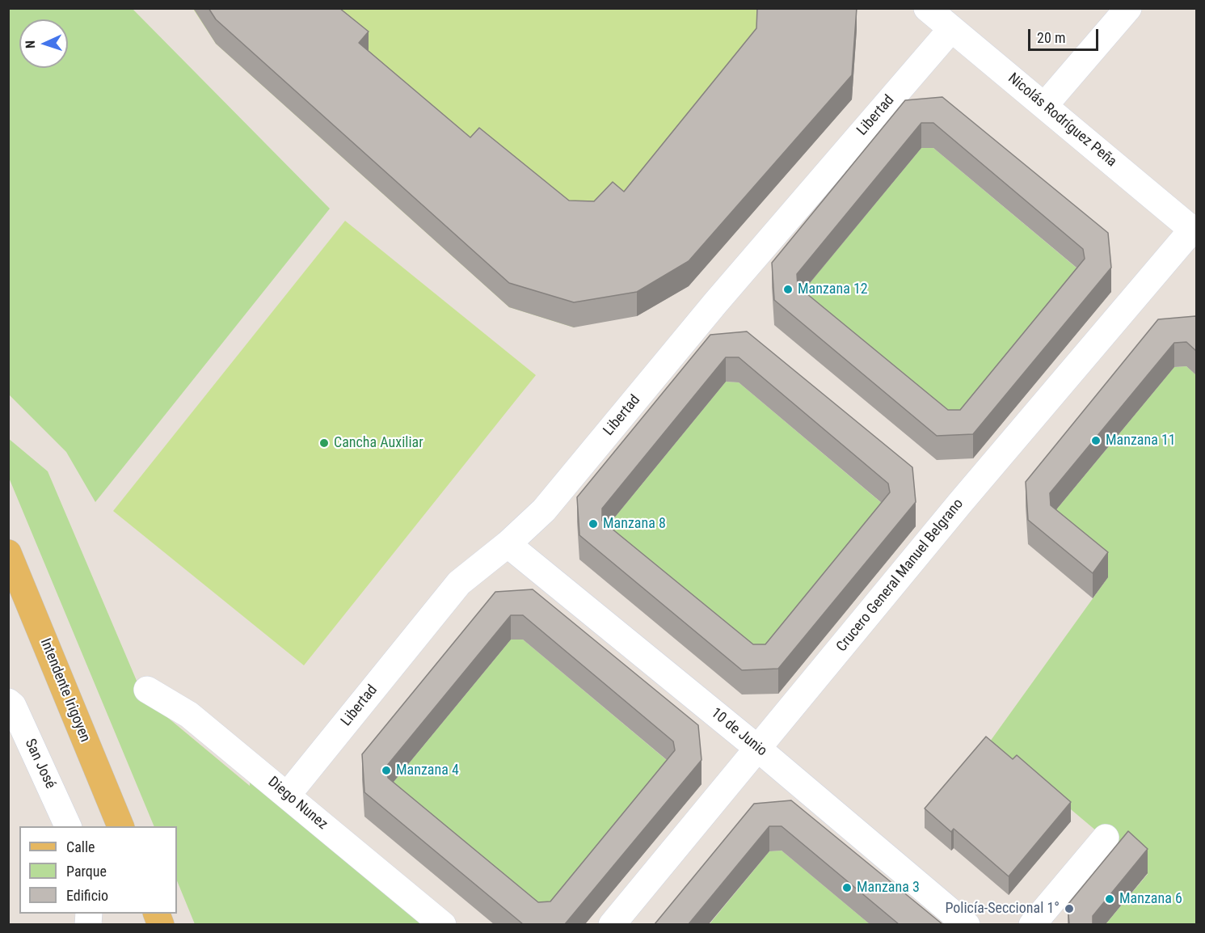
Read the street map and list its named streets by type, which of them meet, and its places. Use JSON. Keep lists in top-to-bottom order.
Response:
{
  "streets": {
    "main road": ["Intendente Irigoyen"],
    "street": [
      "Libertad",
      "Nicolás Rodríguez Peña",
      "Crucero General Manuel Belgrano",
      "10 de Junio",
      "San José",
      "Diego Nunez"
    ]
  },
  "crossings": [
    ["Libertad", "Nicolás Rodríguez Peña"],
    ["Libertad", "10 de Junio"],
    ["Libertad", "Diego Nunez"],
    ["Nicolás Rodríguez Peña", "Crucero General Manuel Belgrano"],
    ["Crucero General Manuel Belgrano", "10 de Junio"]
  ],
  "places": [
    "Manzana 12",
    "Manzana 11",
    "Cancha Auxiliar",
    "Manzana 8",
    "Manzana 4",
    "Manzana 3",
    "Manzana 6",
    "Policía-Seccional 1°"
  ],
  "legend": ["Calle", "Parque", "Edificio"],
  "scale_bar": "20 m",
  "north": "left"
}
